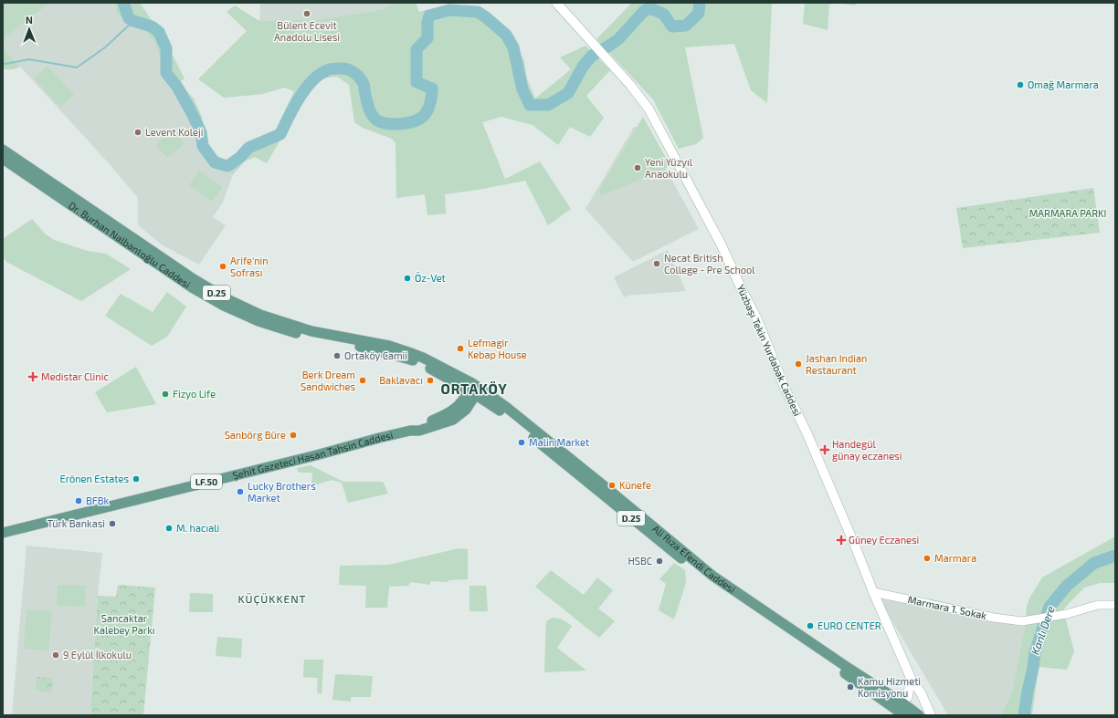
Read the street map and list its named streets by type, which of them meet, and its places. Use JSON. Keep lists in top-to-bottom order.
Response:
{
  "streets": {
    "main road": [
      "Dr. Burhan Nalbantoğlu Caddesi",
      "D.25",
      "Yüzbaşı Tekin Yurdabak Caddesi",
      "Şehit Gazeteci Hasan Tahsin Caddesi",
      "LF.50",
      "Ali Rıza Efendi Caddesi"
    ],
    "street": ["Marmara 1. Sokak"]
  },
  "crossings": [
    ["Dr. Burhan Nalbantoğlu Caddesi", "Şehit Gazeteci Hasan Tahsin Caddesi"],
    ["Dr. Burhan Nalbantoğlu Caddesi", "Ali Rıza Efendi Caddesi"],
    ["D.25", "Ali Rıza Efendi Caddesi"],
    ["Yüzbaşı Tekin Yurdabak Caddesi", "Marmara 1. Sokak"],
    ["Şehit Gazeteci Hasan Tahsin Caddesi", "Ali Rıza Efendi Caddesi"]
  ],
  "districts": ["ORTAKÖY", "KÜÇÜKKENT"],
  "water": ["Kanlı Dere"],
  "parks": ["MARMARA PARKI", "Sancaktar Kalebey Parkı"],
  "places": {
    "other": [
      "Bülent Ecevit Anadolu Lisesi",
      "Omağ Marmara",
      "Levent Koleji",
      "Yeni Yüzyıl Anaokulu",
      "Necat British College - Pre School",
      "Arife'nin Sofrası",
      "Öz-Vet",
      "Lefmagir Kebap House",
      "Ortaköy Camii",
      "Jashan Indian Restaurant",
      "Berk Dream Sandwiches",
      "Baklavacı",
      "Fizyo Life",
      "Sanbörg Büre",
      "Malin Market",
      "Erönen Estates",
      "Künefe",
      "Lucky Brothers Market",
      "BFBk",
      "Türk Bankasi",
      "M. hacıali",
      "Marmara",
      "HSBC",
      "EURO CENTER",
      "9 Eylül İlkokulu",
      "Kamu Hizmeti Komisyonu"
    ],
    "health": ["Medistar Clinic", "Handegül günay eczanesi", "Güney Eczanesi"]
  },
  "north": "top"
}
